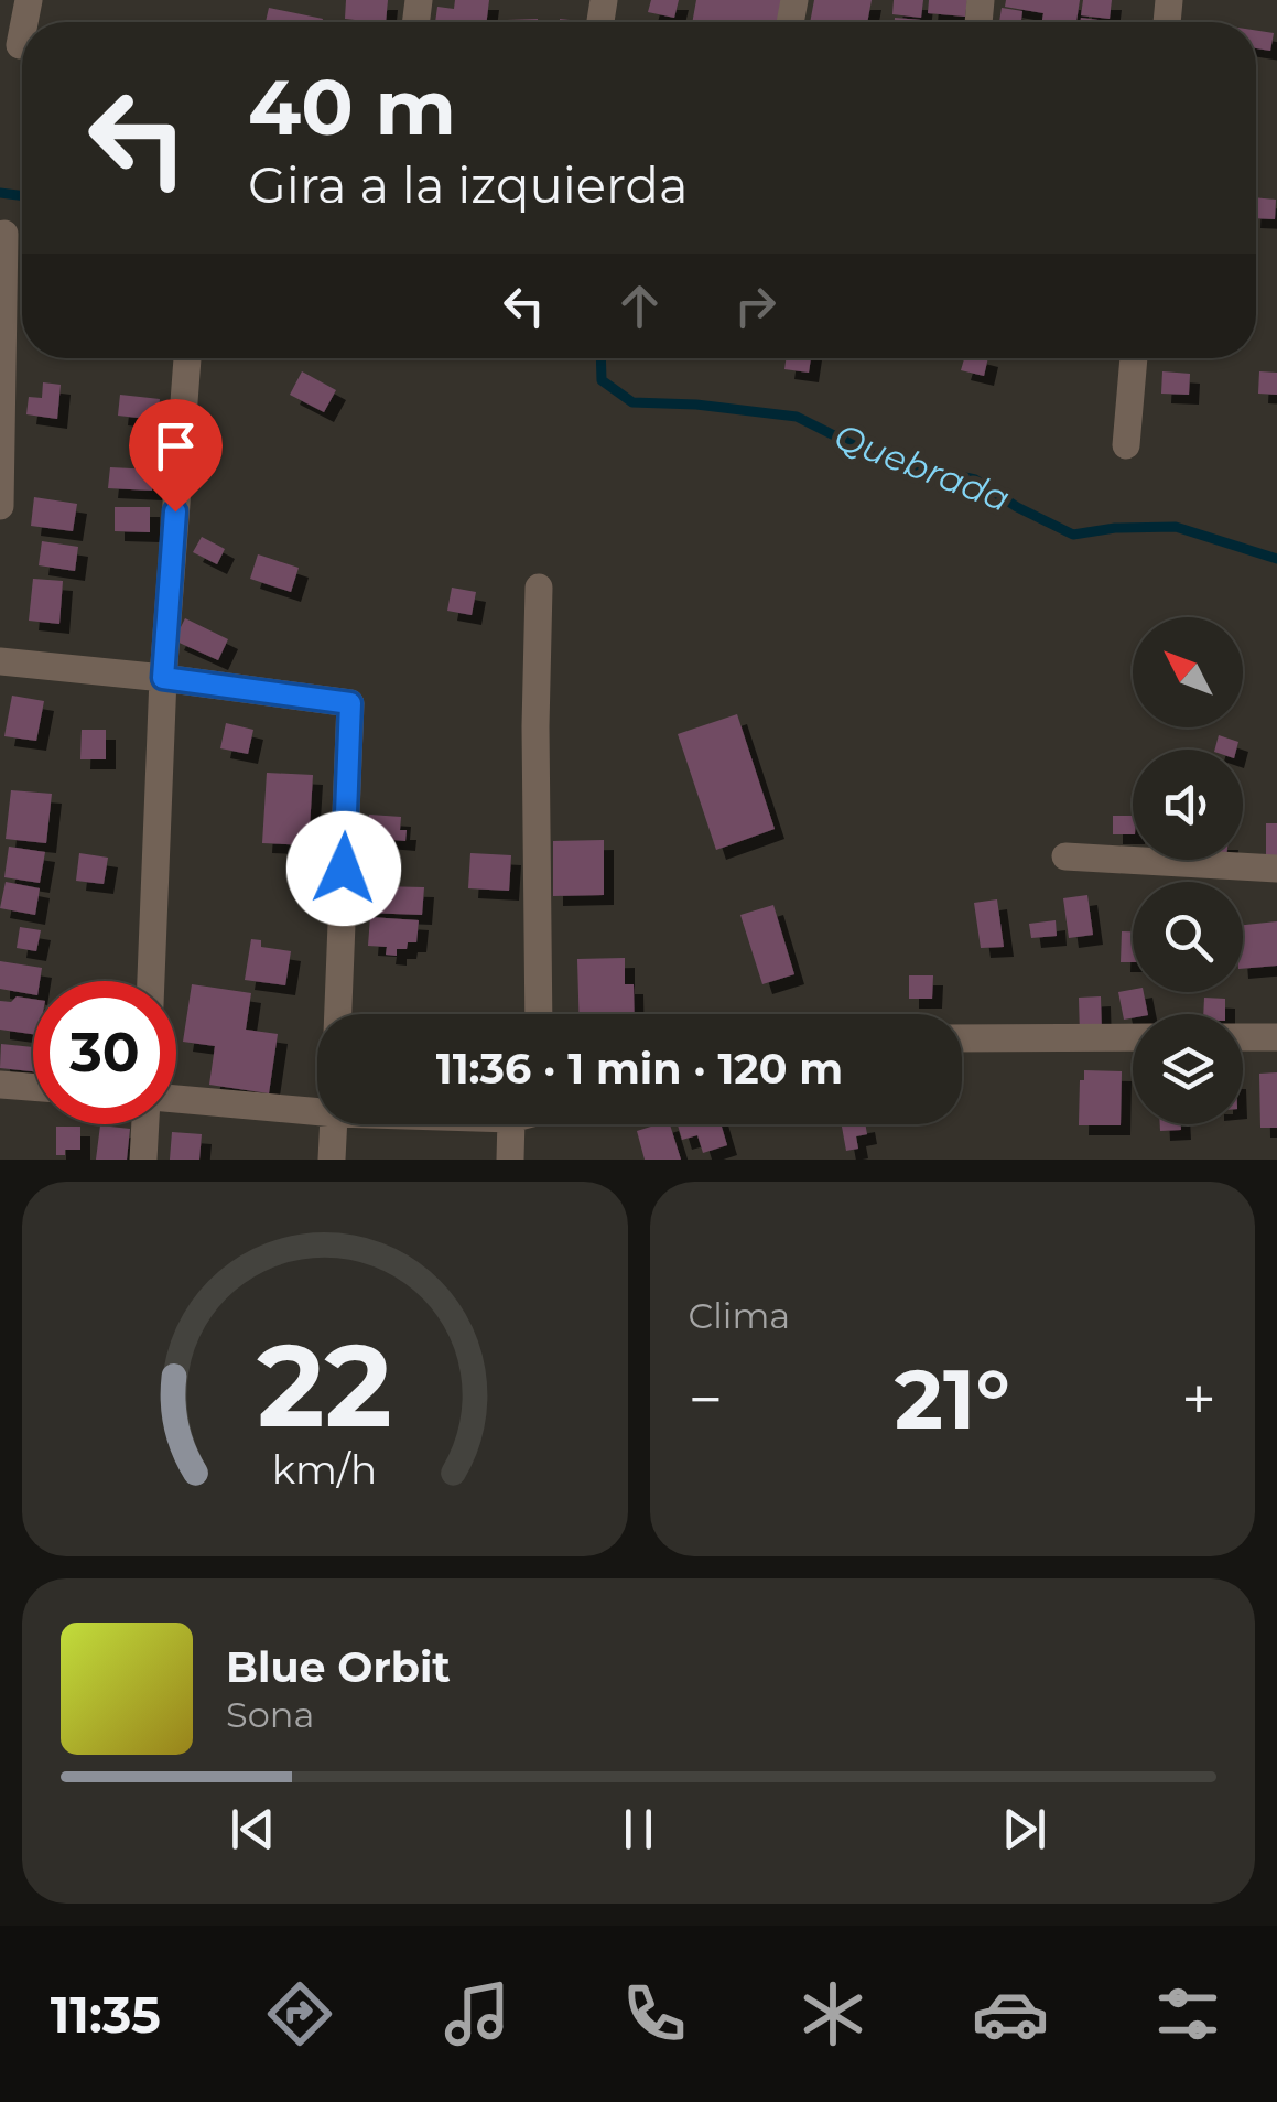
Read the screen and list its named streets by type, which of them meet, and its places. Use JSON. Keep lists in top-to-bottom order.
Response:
{
  "water": ["Quebrada"],
  "north": "top left",
  "page": {
    "turn": ["40 m", "Gira a la izquierda"],
    "limit": "30",
    "trip": "11:36 · 1 min · 120 m",
    "tile": "Clima",
    "heat": ["−", "21°", "+"],
    "song": ["Blue Orbit", "Sona"],
    "tabs": "11:35",
    "gauge": ["22", "km/h"]
  }
}
